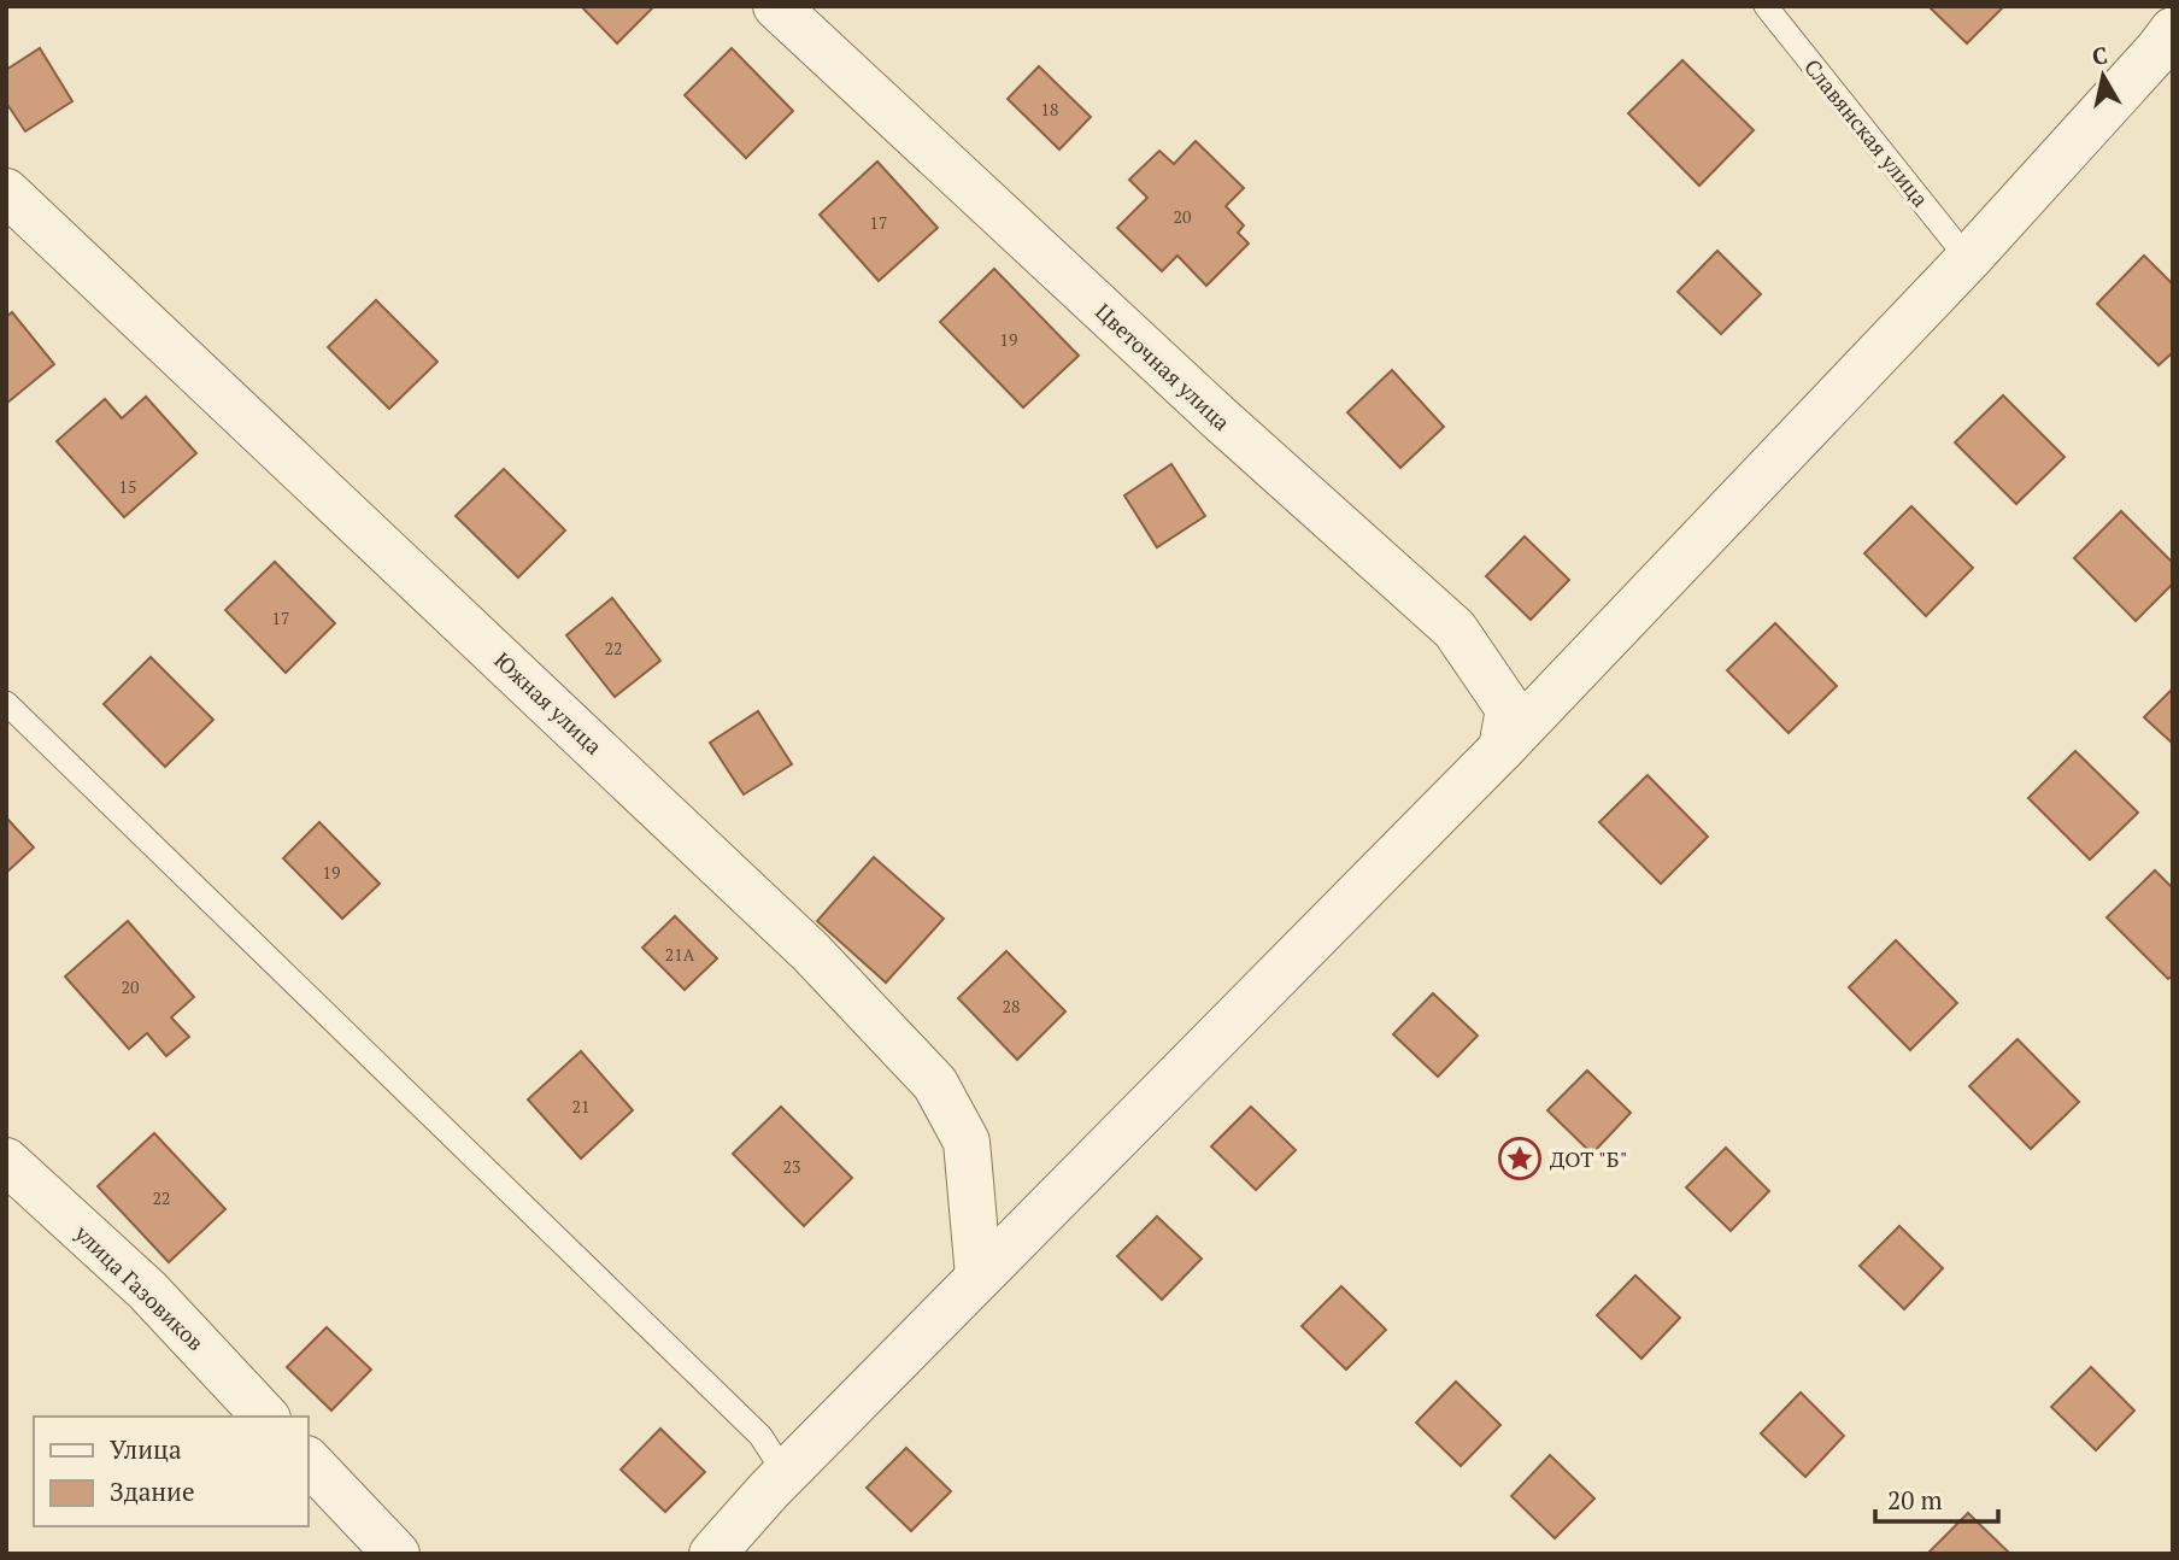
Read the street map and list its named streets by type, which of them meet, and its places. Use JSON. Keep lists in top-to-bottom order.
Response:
{
  "streets": {
    "street": ["Цветочная улица", "Южная улица", "улица Газовиков"],
    "lane": ["Славянская улица"]
  },
  "places": {
    "place": ["ДОТ \"Б\""]
  },
  "house_numbers": [
    "18",
    "20",
    "17",
    "19",
    "15",
    "17",
    "22",
    "19",
    "21А",
    "20",
    "28",
    "21",
    "23",
    "22"
  ],
  "legend": ["Улица", "Здание"],
  "scale_bar": "20 m",
  "north": "top"
}
